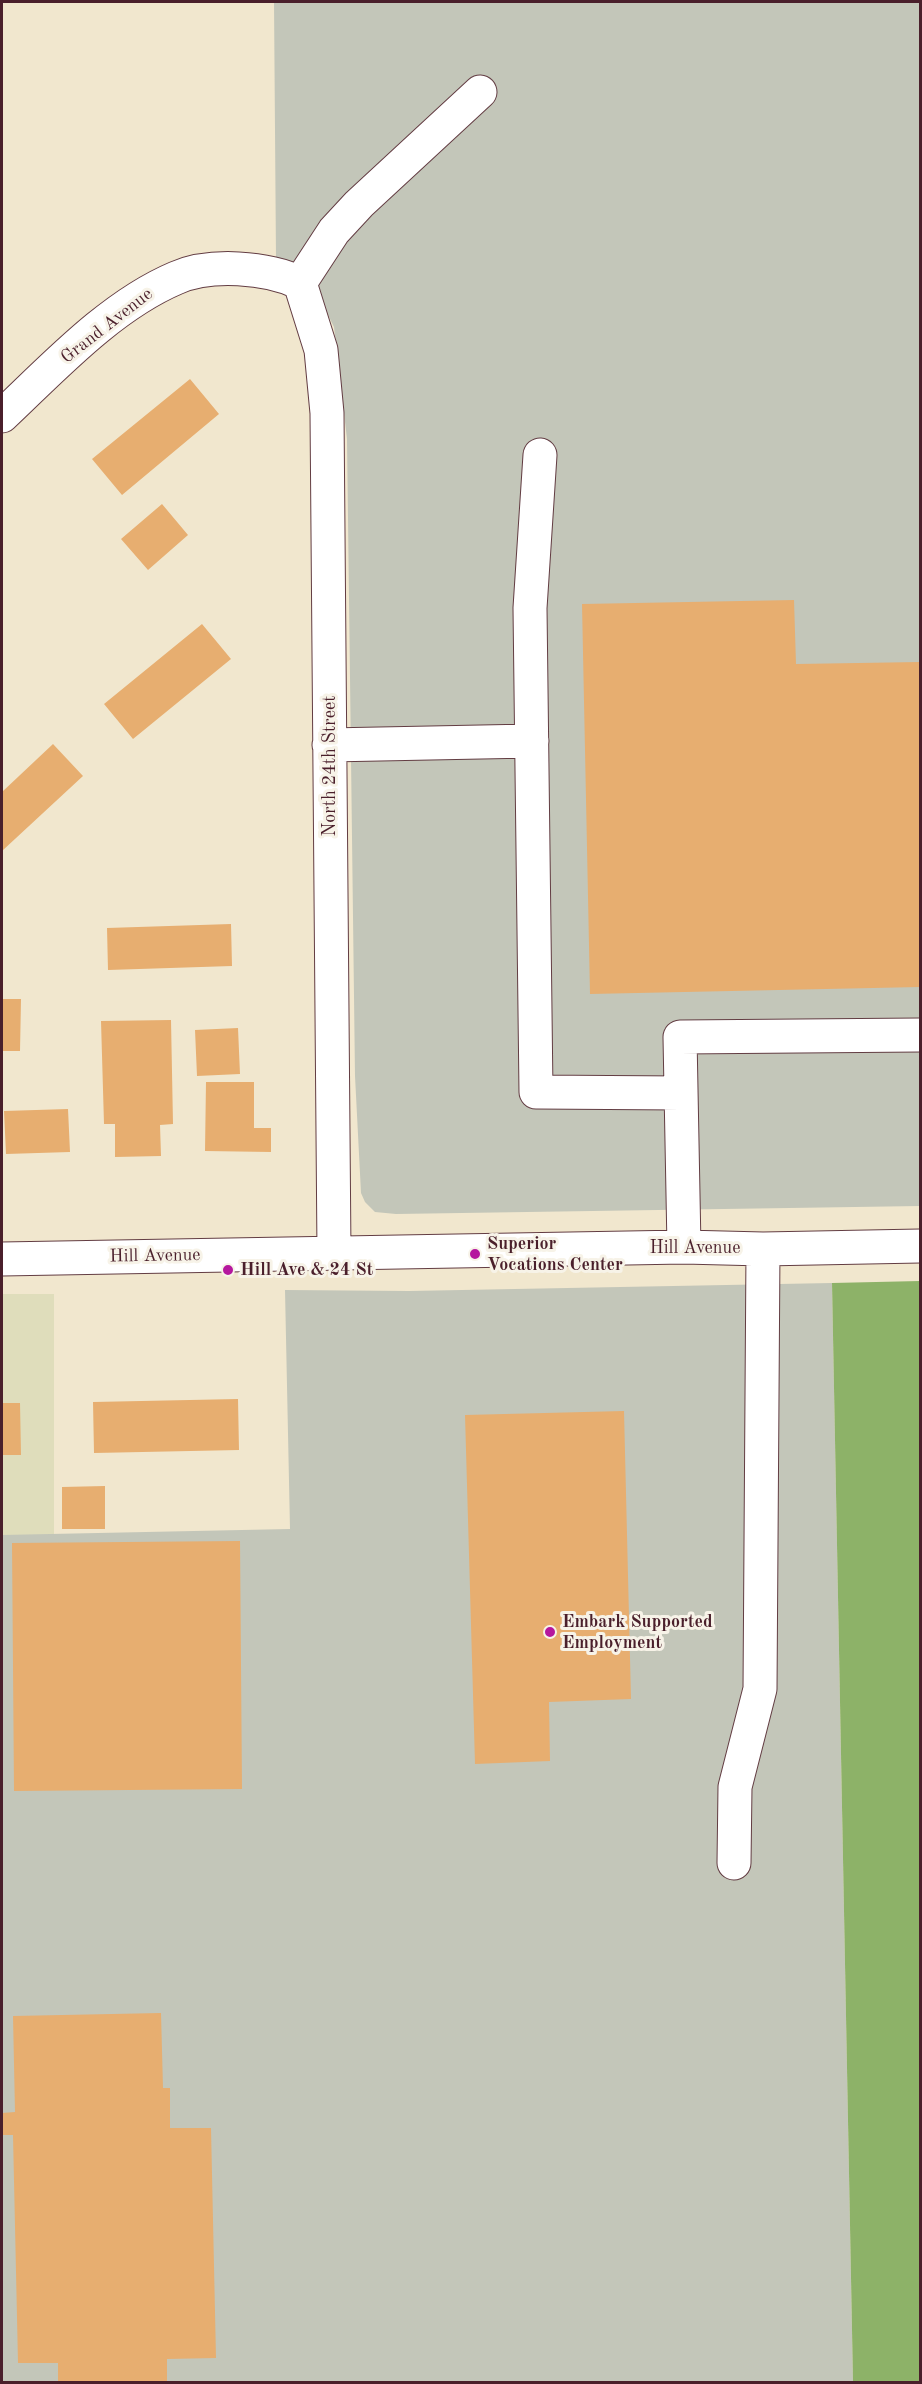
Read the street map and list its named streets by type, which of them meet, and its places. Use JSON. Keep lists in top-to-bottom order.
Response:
{
  "streets": {
    "street": ["Grand Avenue", "North 24th Street", "Hill Avenue"]
  },
  "crossings": [
    ["Grand Avenue", "North 24th Street"],
    ["North 24th Street", "Hill Avenue"]
  ],
  "places": ["Superior Vocations Center", "Hill Ave & 24 St", "Embark Supported Employment"]
}
